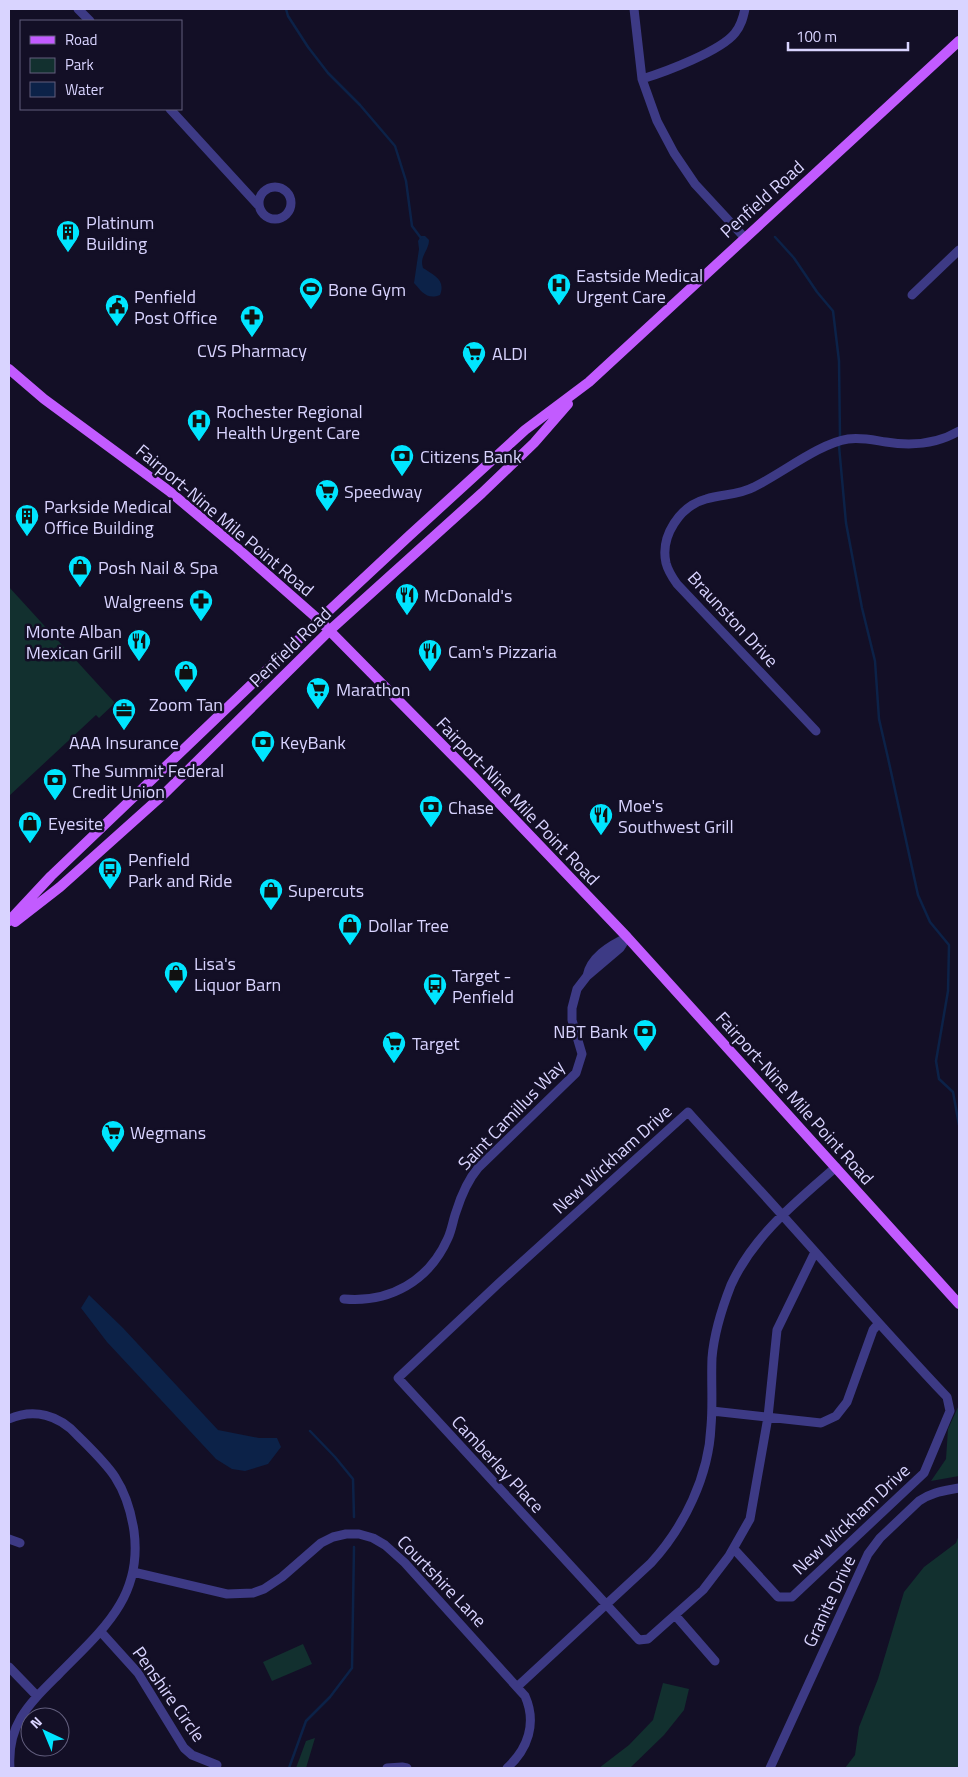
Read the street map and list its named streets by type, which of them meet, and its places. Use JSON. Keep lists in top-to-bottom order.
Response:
{
  "streets": {
    "main road": ["Penfield Road", "Fairport-Nine Mile Point Road"],
    "street": [
      "Braunston Drive",
      "Saint Camillus Way",
      "New Wickham Drive",
      "Camberley Place",
      "Courtshire Lane",
      "Granite Drive",
      "Penshire Circle"
    ]
  },
  "crossings": [
    ["Penfield Road", "Fairport-Nine Mile Point Road"],
    ["Fairport-Nine Mile Point Road", "Saint Camillus Way"],
    ["New Wickham Drive", "Camberley Place"]
  ],
  "places": {
    "building": ["Platinum Building", "Parkside Medical Office Building"],
    "hospital": ["Eastside Medical Urgent Care", "Rochester Regional Health Urgent Care"],
    "sports": ["Bone Gym"],
    "public building": ["Penfield Post Office"],
    "pharmacy": ["CVS Pharmacy", "Walgreens"],
    "supermarket": [
      "ALDI",
      "Speedway",
      "Marathon",
      "Target",
      "Wegmans"
    ],
    "bank": [
      "Citizens Bank",
      "KeyBank",
      "The Summit Federal Credit Union",
      "Chase",
      "NBT Bank"
    ],
    "shop": [
      "Posh Nail & Spa",
      "Zoom Tan",
      "Eyesite",
      "Supercuts",
      "Dollar Tree",
      "Lisa's Liquor Barn"
    ],
    "restaurant": [
      "McDonald's",
      "Monte Alban Mexican Grill",
      "Cam's Pizzaria",
      "Moe's Southwest Grill"
    ],
    "office": ["AAA Insurance"],
    "bus stop": ["Penfield Park and Ride", "Target - Penfield"]
  },
  "legend": ["Road", "Park", "Water"],
  "scale_bar": "100 m",
  "north": "top left"
}
